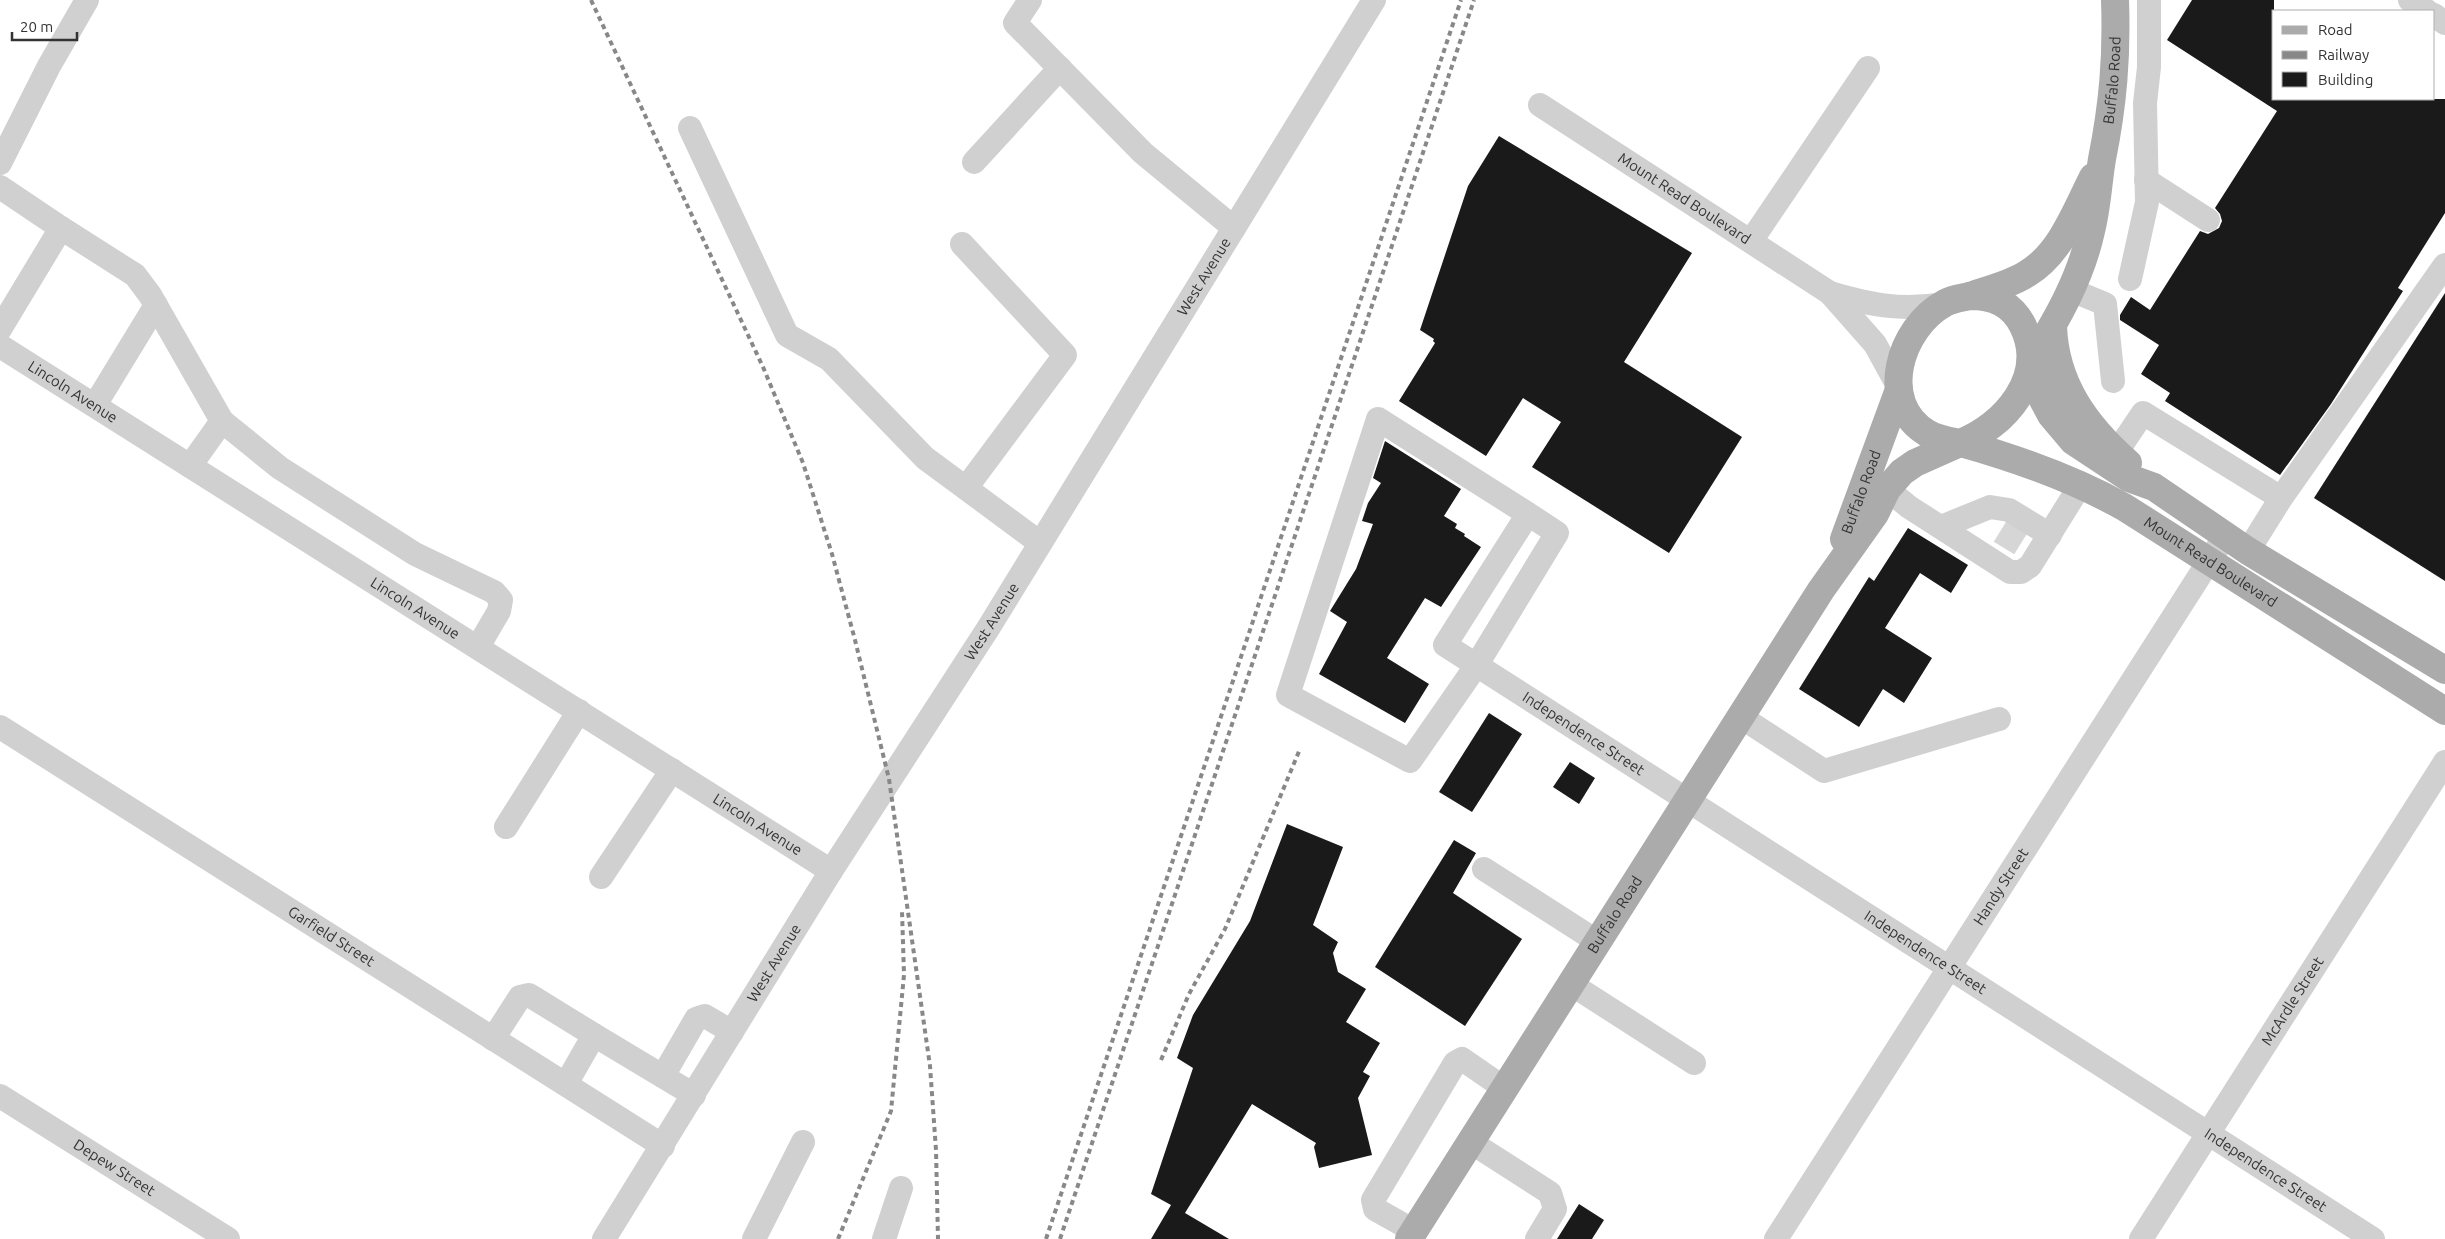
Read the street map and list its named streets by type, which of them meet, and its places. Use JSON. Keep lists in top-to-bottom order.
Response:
{
  "streets": {
    "main road": ["Buffalo Road", "Mount Read Boulevard"],
    "street": [
      "West Avenue",
      "Lincoln Avenue",
      "Independence Street",
      "Handy Street",
      "Garfield Street",
      "McArdle Street",
      "Depew Street"
    ]
  },
  "crossings": [
    ["Buffalo Road", "Mount Read Boulevard"],
    ["Buffalo Road", "Independence Street"],
    ["Mount Read Boulevard", "Handy Street"],
    ["West Avenue", "Lincoln Avenue"],
    ["West Avenue", "Garfield Street"],
    ["Independence Street", "Handy Street"],
    ["Independence Street", "McArdle Street"]
  ],
  "legend": ["Road", "Railway", "Building"],
  "scale_bar": "20 m"
}
